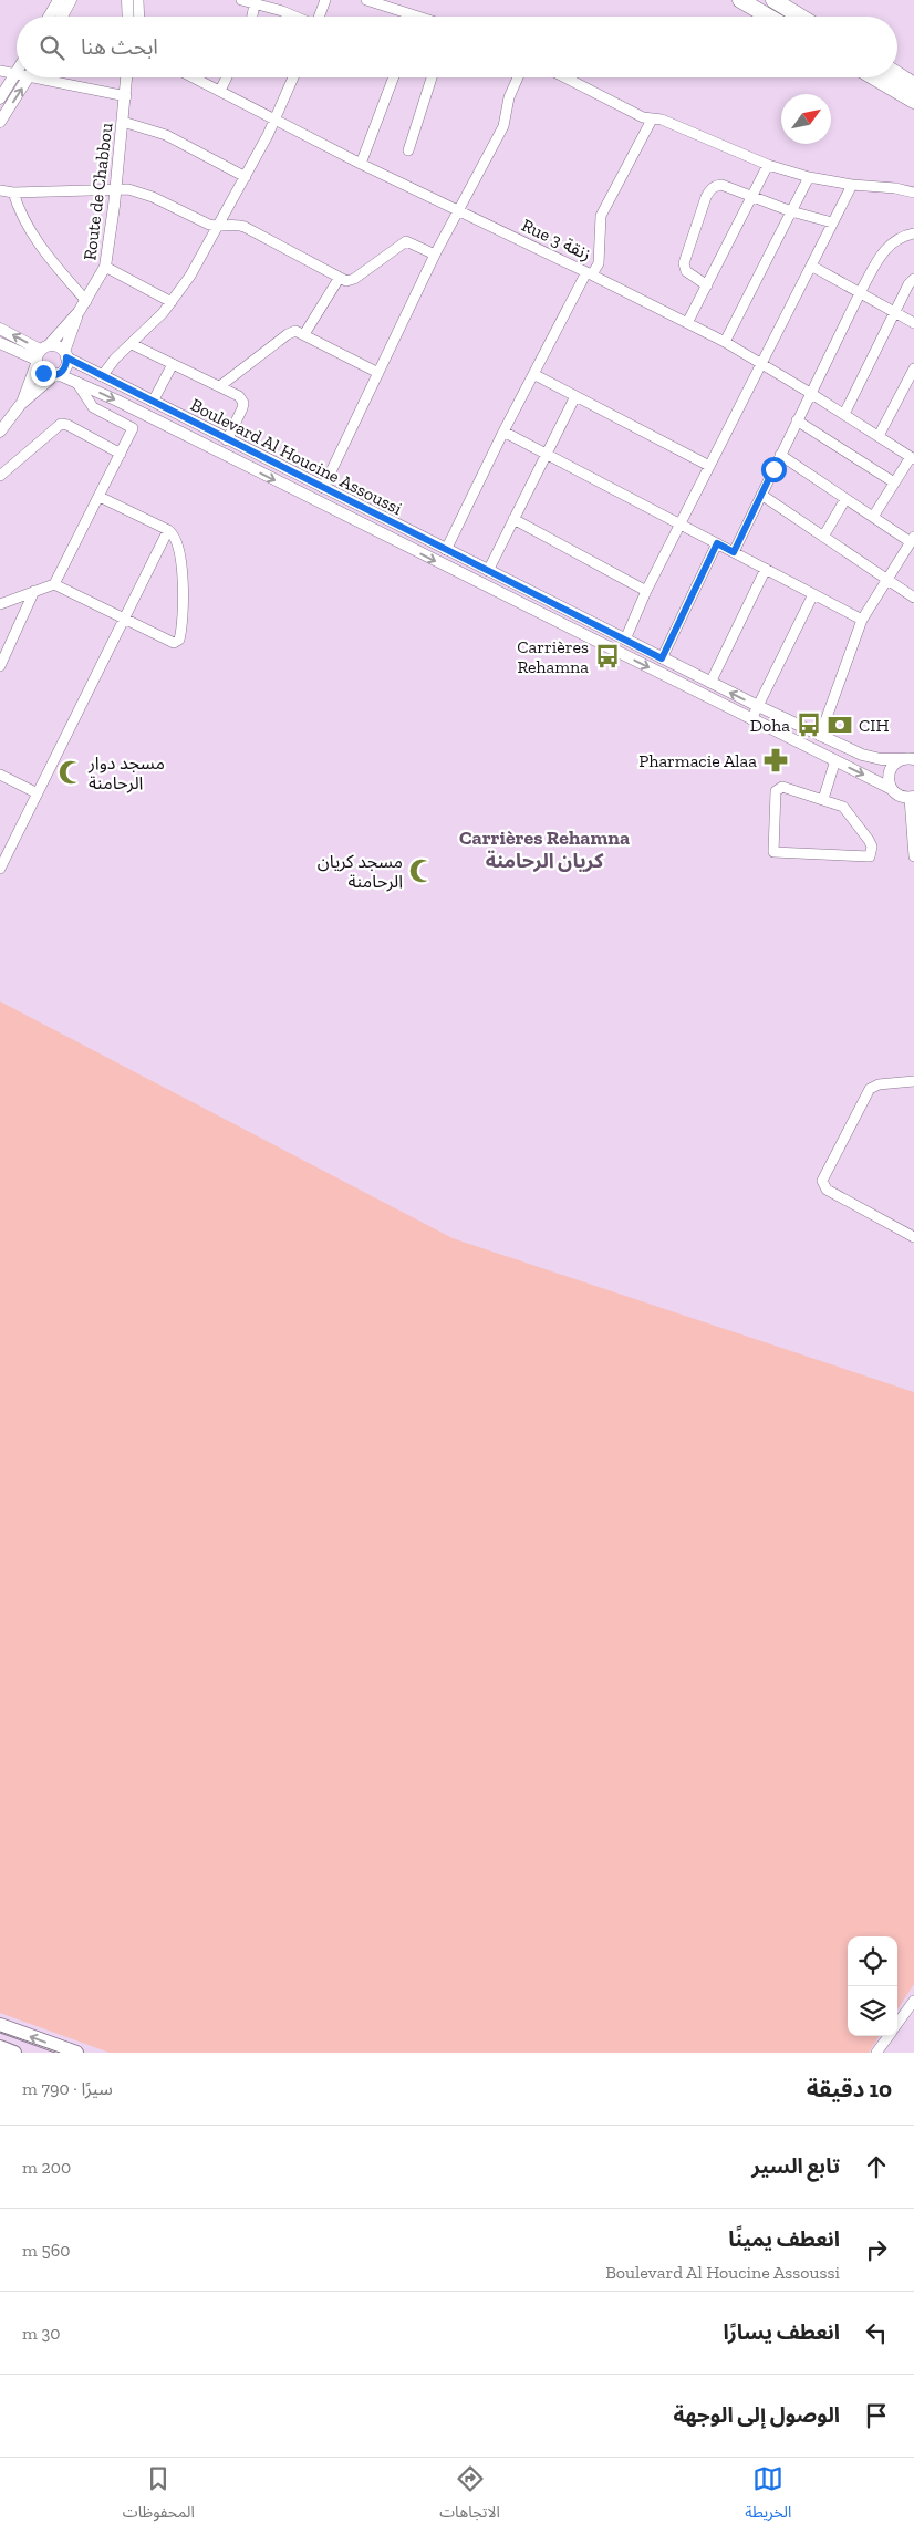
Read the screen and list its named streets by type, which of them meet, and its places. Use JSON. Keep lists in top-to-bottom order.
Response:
{
  "streets": {
    "street": ["Route de Chabbou", "Rue 3 زنقة", "Boulevard Al Houcine Assoussi"]
  },
  "crossings": [
    ["Route de Chabbou", "Boulevard Al Houcine Assoussi"]
  ],
  "districts": ["Carrières Rehamna كريان الرحامنة"],
  "places": {
    "bus stop": ["Carrières Rehamna", "Doha"],
    "bank": ["CIH"],
    "pharmacy": ["Pharmacie Alaa"],
    "mosque": ["مسجد دوار الرحامنة", "مسجد كريان الرحامنة"]
  },
  "north": "top right",
  "page": {
    "search": "ابحث هنا",
    "heading": ["10 دقيقة", "سيرًا · 790 m"],
    "list": [
      ["تابع السير", "200 m"],
      ["انعطف يمينًا", "Boulevard Al Houcine Assoussi", "560 m"],
      ["انعطف يسارًا", "30 m"],
      "الوصول إلى الوجهة"
    ],
    "nav": ["الخريطة", "الاتجاهات", "المحفوظات"]
  }
}
